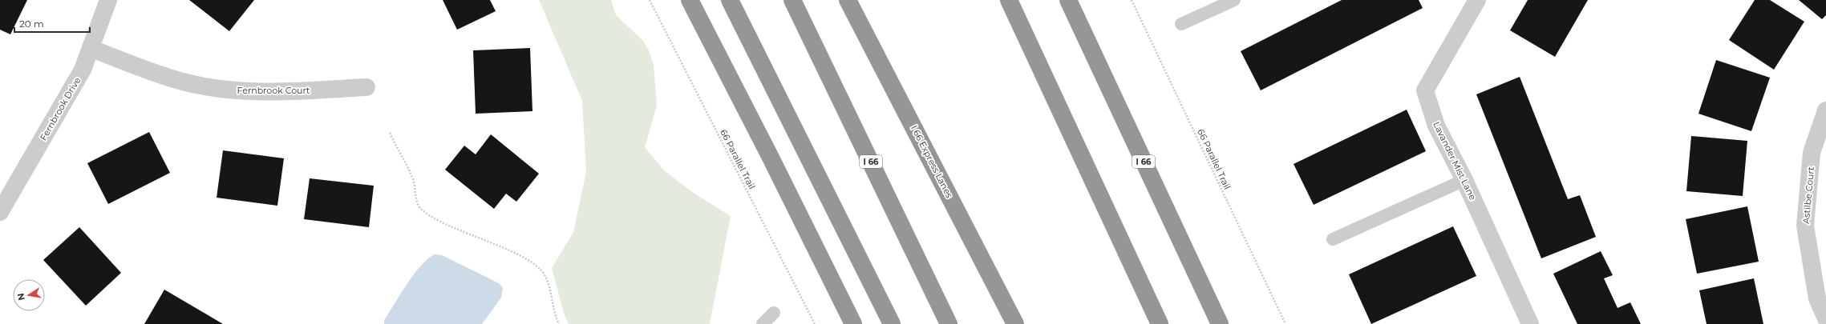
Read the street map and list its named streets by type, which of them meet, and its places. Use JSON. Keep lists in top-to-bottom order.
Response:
{
  "streets": {
    "highway": ["I 66", "I 66 Express Lanes"],
    "street": [
      "Fernbrook Court",
      "Fernbrook Drive",
      "Lavander Mist Lane",
      "Astilbe Court"
    ],
    "path": ["66 Parallel Trail"]
  },
  "crossings": [
    ["Fernbrook Court", "Fernbrook Drive"]
  ],
  "scale_bar": "20 m",
  "north": "left"
}
